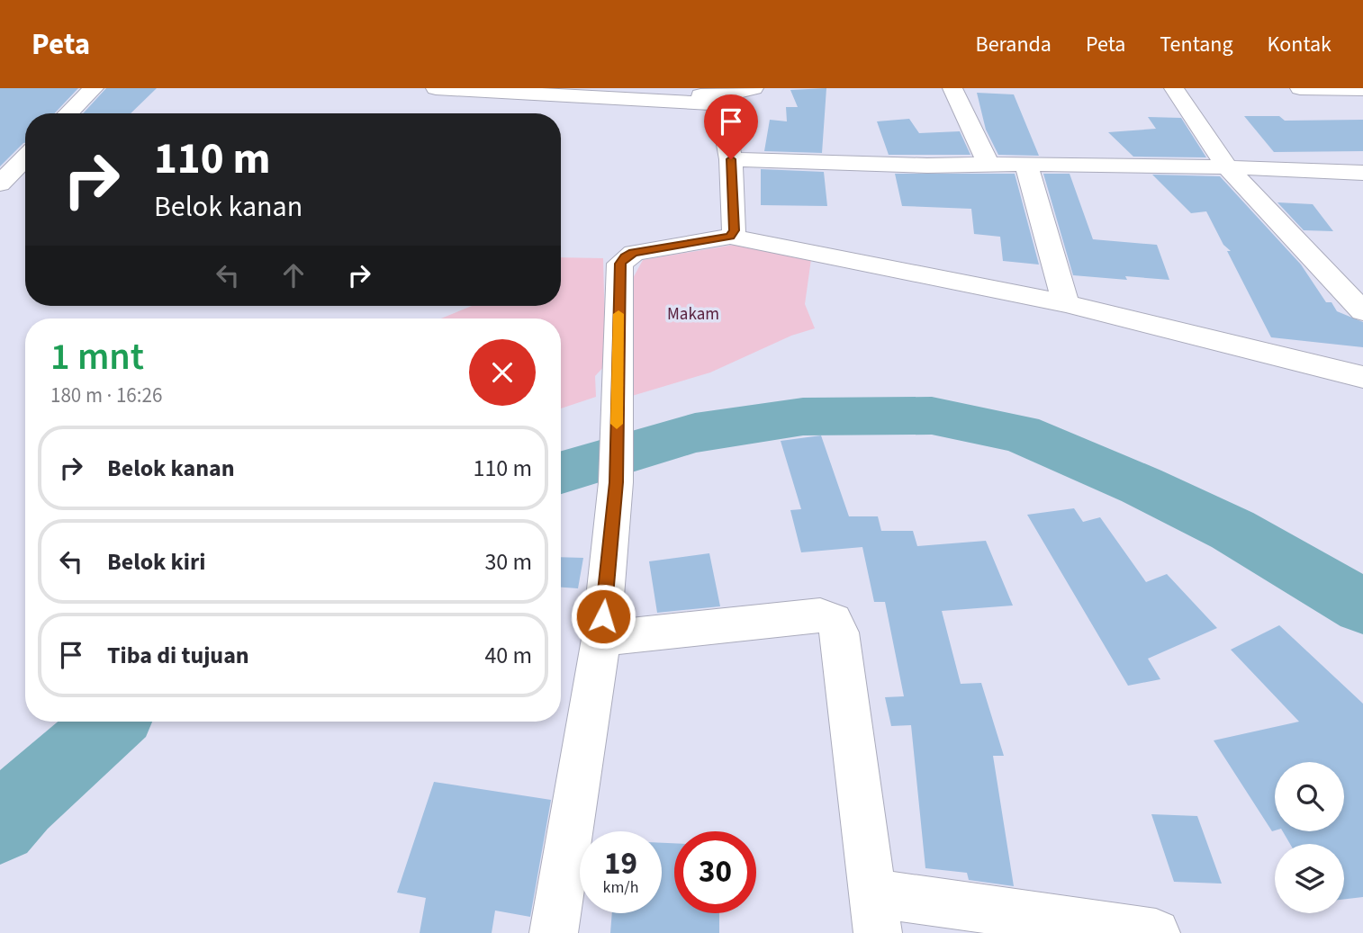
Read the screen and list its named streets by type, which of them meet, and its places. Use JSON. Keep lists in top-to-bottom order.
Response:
{
  "parks": ["Makam"],
  "page": {
    "header": "Peta",
    "nav": [
      "Beranda",
      "Peta",
      "Tentang",
      "Kontak"
    ],
    "turn": ["110 m", "Belok kanan"],
    "heading": ["1 mnt", "180 m · 16:26"],
    "list": [
      {
        "name": "Belok kanan",
        "value": "110 m"
      },
      {
        "name": "Belok kiri",
        "value": "30 m"
      },
      {
        "name": "Tiba di tujuan",
        "value": "40 m"
      }
    ],
    "speed": "19 km/h",
    "limit": "30"
  }
}
